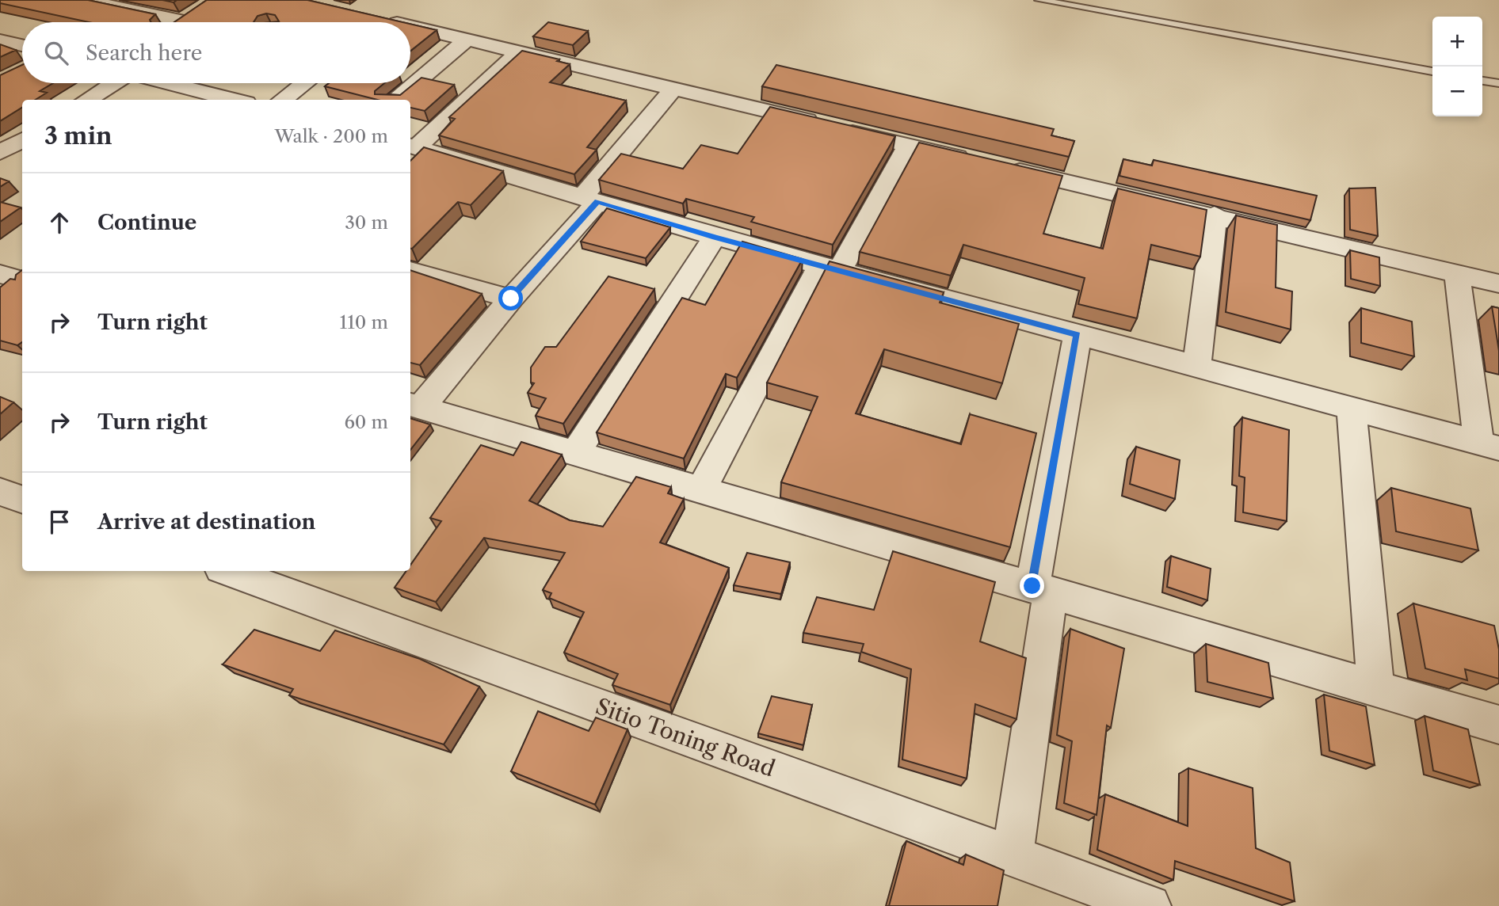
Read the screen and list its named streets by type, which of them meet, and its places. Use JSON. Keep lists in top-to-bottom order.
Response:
{
  "streets": {
    "street": ["Sitio Toning Road"]
  },
  "page": {
    "map_buttons": ["+", "−"],
    "search": "Search here",
    "heading": ["3 min", "Walk · 200 m"],
    "list": [
      ["Continue", "30 m"],
      ["Turn right", "110 m"],
      ["Turn right", "60 m"],
      "Arrive at destination"
    ]
  }
}
